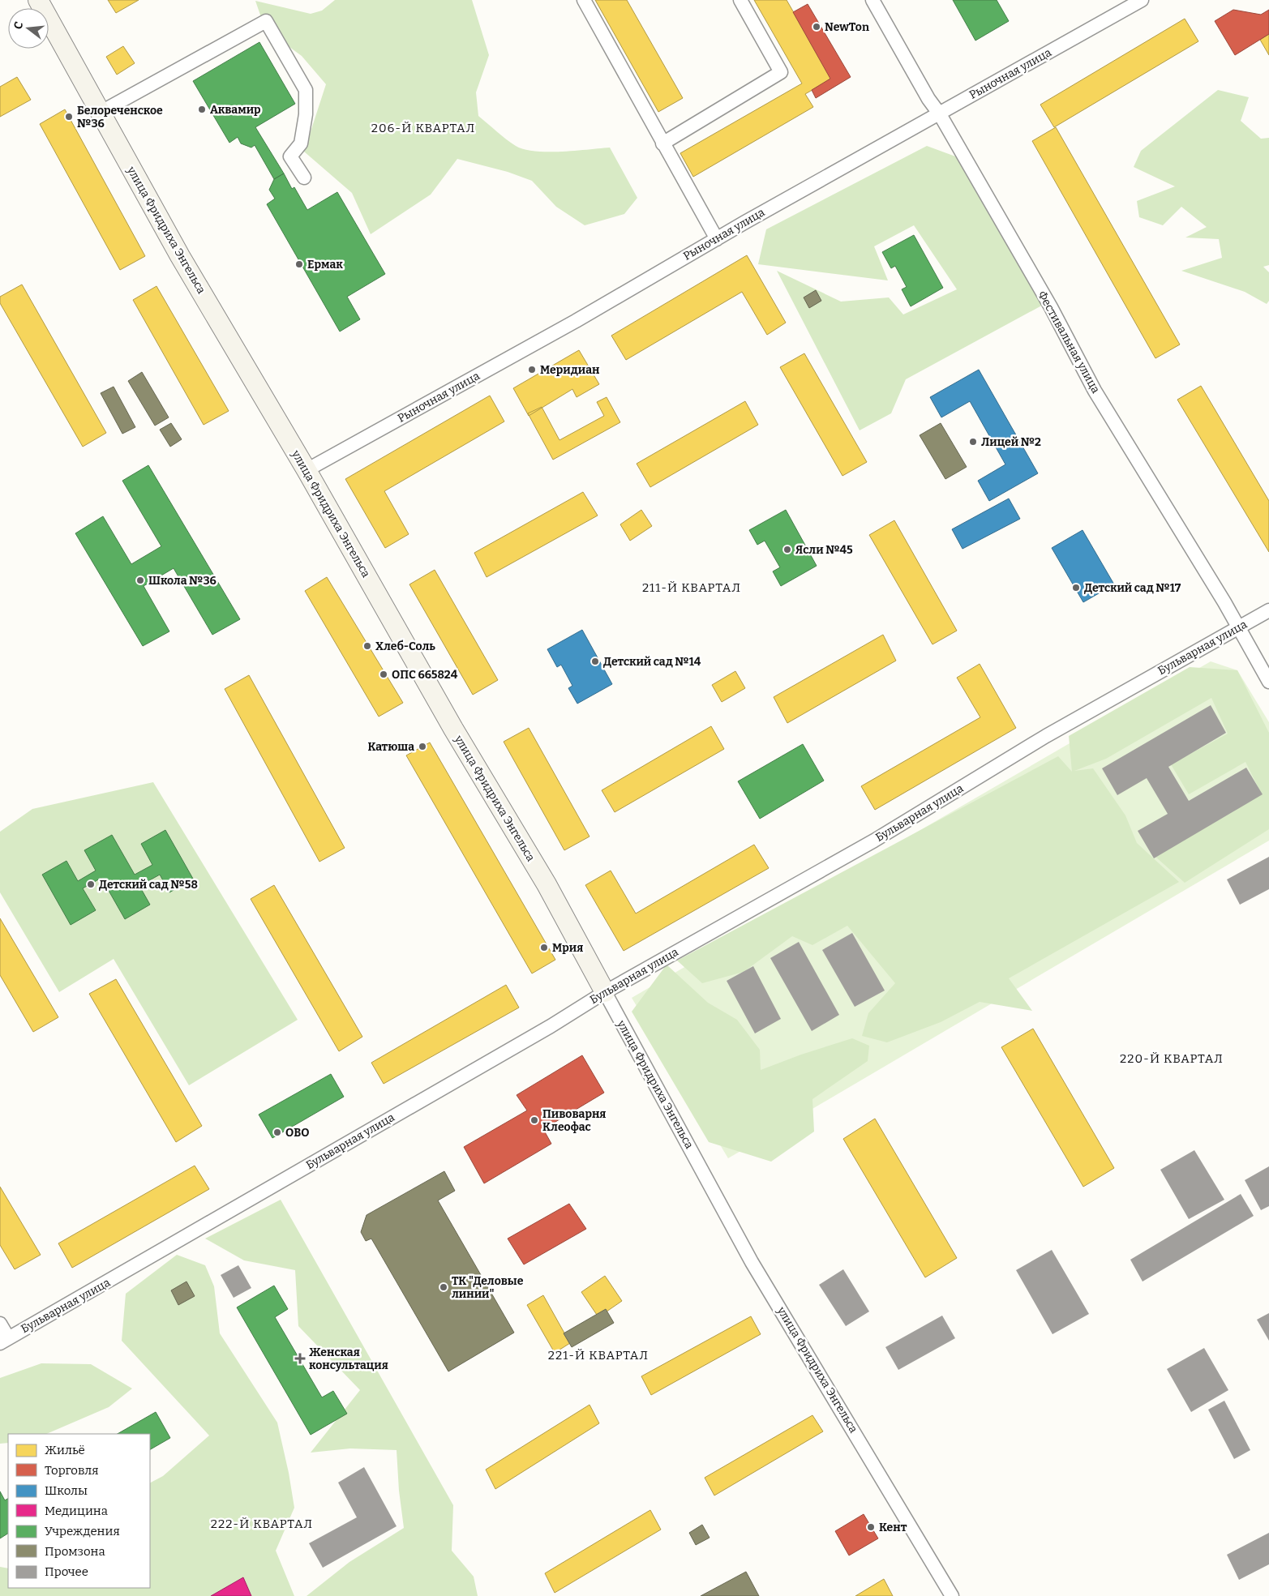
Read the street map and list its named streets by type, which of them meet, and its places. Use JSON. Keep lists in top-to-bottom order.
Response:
{
  "streets": {
    "street": [
      "Рыночная улица",
      "улица Фридриха Энгельса",
      "Фестивальная улица",
      "Бульварная улица"
    ]
  },
  "crossings": [
    ["Рыночная улица", "улица Фридриха Энгельса"],
    ["Рыночная улица", "Фестивальная улица"],
    ["улица Фридриха Энгельса", "Бульварная улица"],
    ["Фестивальная улица", "Бульварная улица"]
  ],
  "districts": [
    "206-Й КВАРТАЛ",
    "211-Й КВАРТАЛ",
    "220-Й КВАРТАЛ",
    "221-Й КВАРТАЛ",
    "222-Й КВАРТАЛ"
  ],
  "places": {
    "other": [
      "NewTon",
      "Аквамир",
      "Белореченское №36",
      "Ермак",
      "Меридиан",
      "Лицей №2",
      "Ясли №45",
      "Школа №36",
      "Детский сад №17",
      "Хлеб-Соль",
      "Детский сад №14",
      "ОПС 665824",
      "Катюша",
      "Детский сад №58",
      "Мрия",
      "Пивоварня Клеофас",
      "ОВО",
      "ТК \"Деловые линии\"",
      "Кент"
    ],
    "health": ["Женская консультация"]
  },
  "legend": [
    "Жильё",
    "Торговля",
    "Школы",
    "Медицина",
    "Учреждения",
    "Промзона",
    "Прочее"
  ],
  "north": "left"
}
